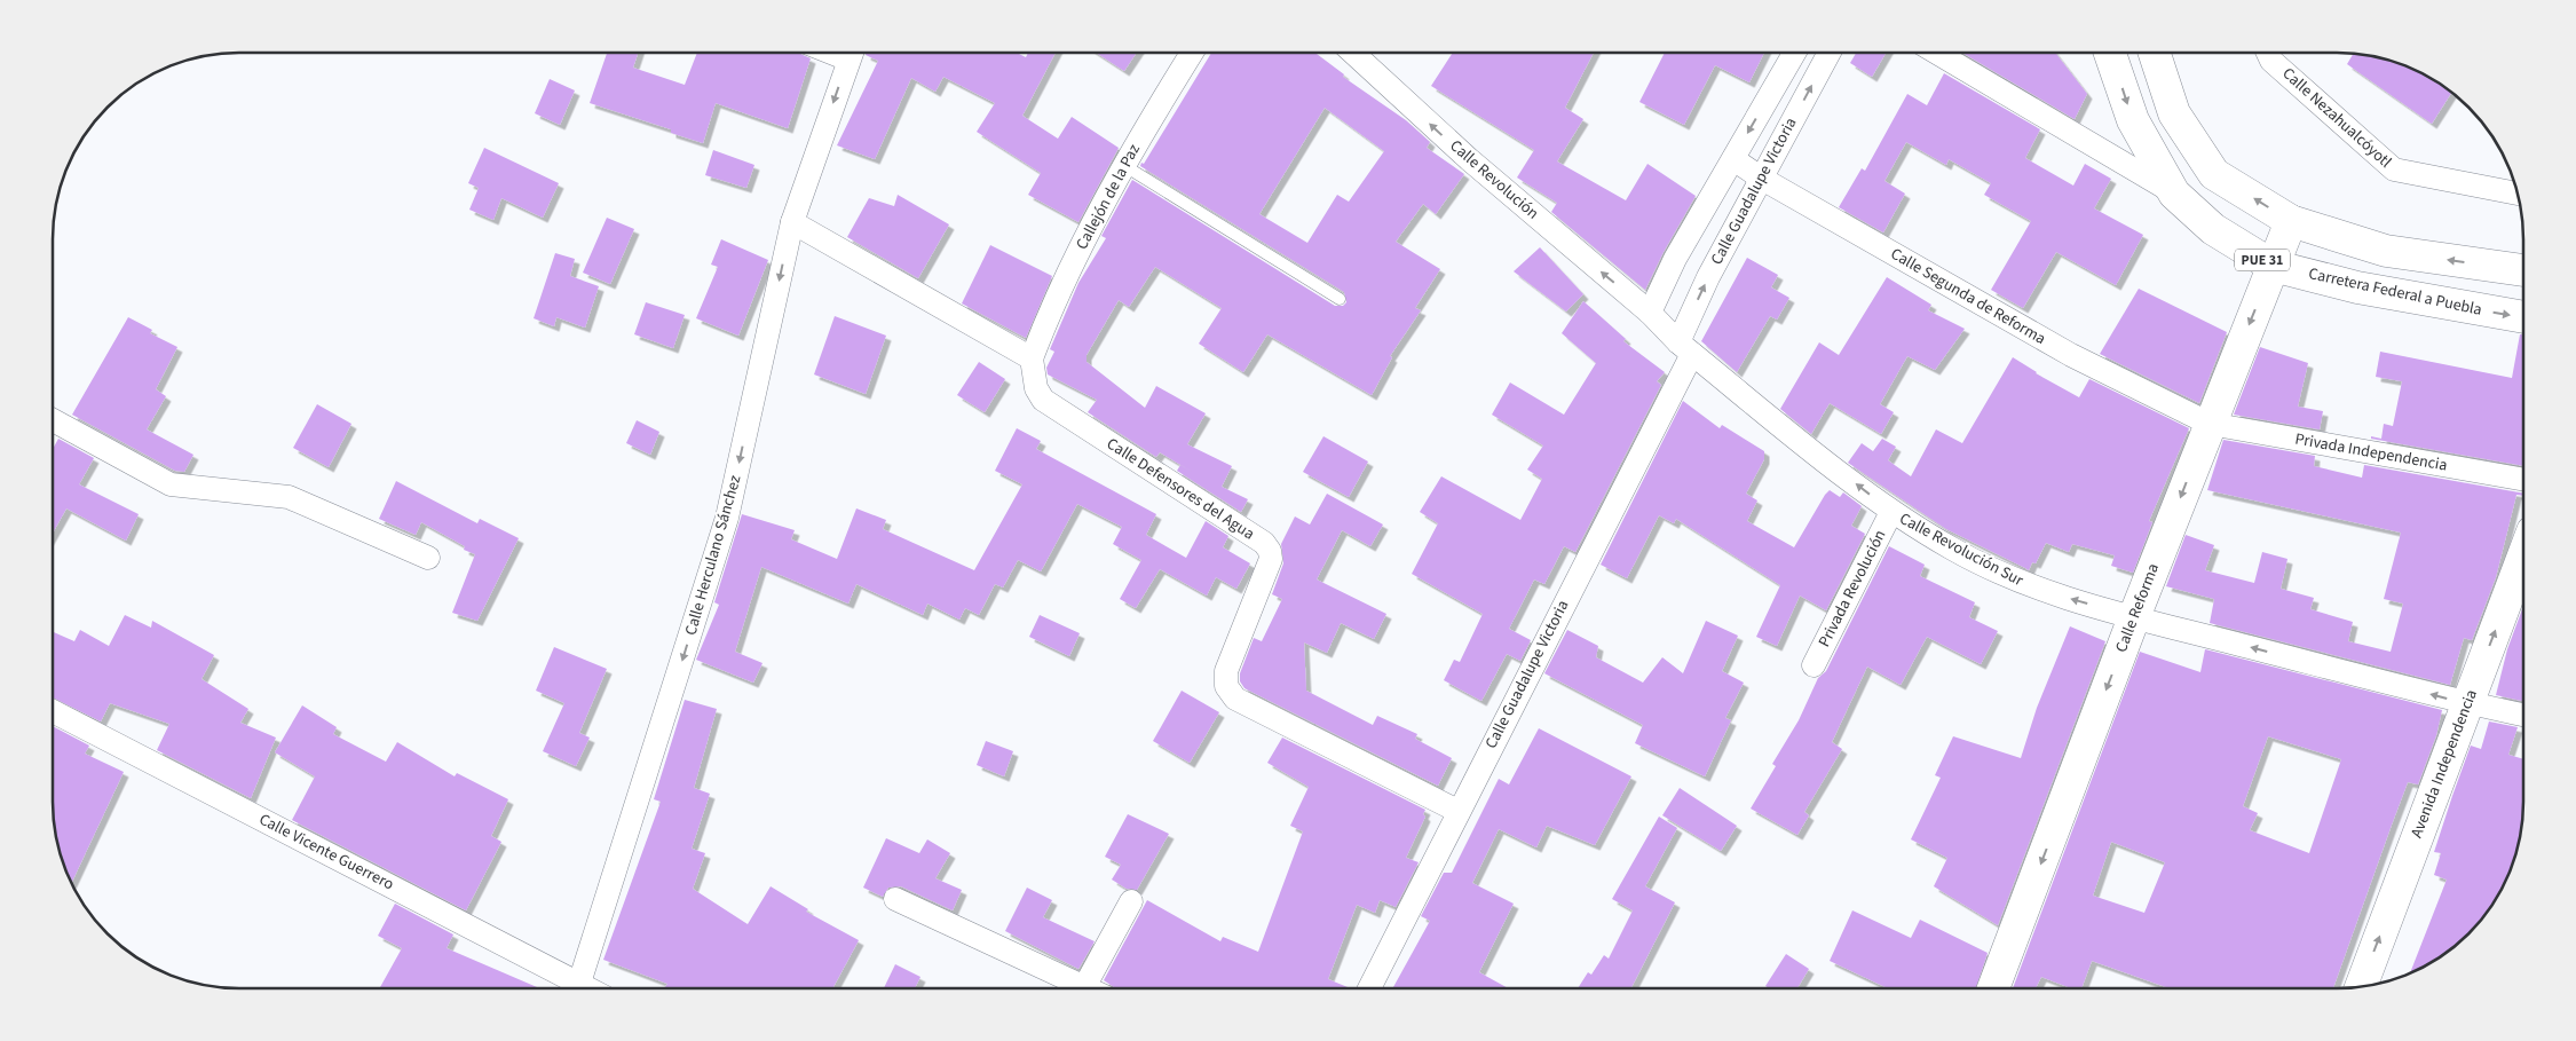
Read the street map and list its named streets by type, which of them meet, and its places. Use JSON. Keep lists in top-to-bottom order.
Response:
{
  "streets": {
    "street": [
      "Calle Nezahualcóyotl",
      "Calle Revolución",
      "Calle Guadalupe Victoria",
      "Callejón de la Paz",
      "PUE 31",
      "Carretera Federal a Puebla",
      "Calle Segunda de Reforma",
      "Privada Independencia",
      "Calle Defensores del Agua",
      "Calle Revolución Sur",
      "Calle Herculano Sánchez",
      "Privada Revolución",
      "Calle Reforma",
      "Avenida Independencia",
      "Calle Vicente Guerrero"
    ]
  },
  "crossings": [
    ["Calle Revolución", "Calle Guadalupe Victoria"],
    ["Calle Revolución", "Calle Revolución Sur"],
    ["Calle Guadalupe Victoria", "Calle Segunda de Reforma"],
    ["Calle Guadalupe Victoria", "Calle Defensores del Agua"],
    ["Calle Guadalupe Victoria", "Calle Revolución Sur"],
    ["Callejón de la Paz", "Calle Defensores del Agua"],
    ["Carretera Federal a Puebla", "Calle Reforma"],
    ["Calle Segunda de Reforma", "Privada Independencia"],
    ["Calle Segunda de Reforma", "Calle Reforma"],
    ["Privada Independencia", "Calle Reforma"],
    ["Calle Revolución Sur", "Privada Revolución"],
    ["Calle Revolución Sur", "Calle Reforma"],
    ["Calle Revolución Sur", "Avenida Independencia"]
  ],
  "one_way": [
    "Calle Revolución",
    "Calle Revolución Sur",
    "Calle Herculano Sánchez",
    "Calle Reforma",
    "Avenida Independencia"
  ]
}
